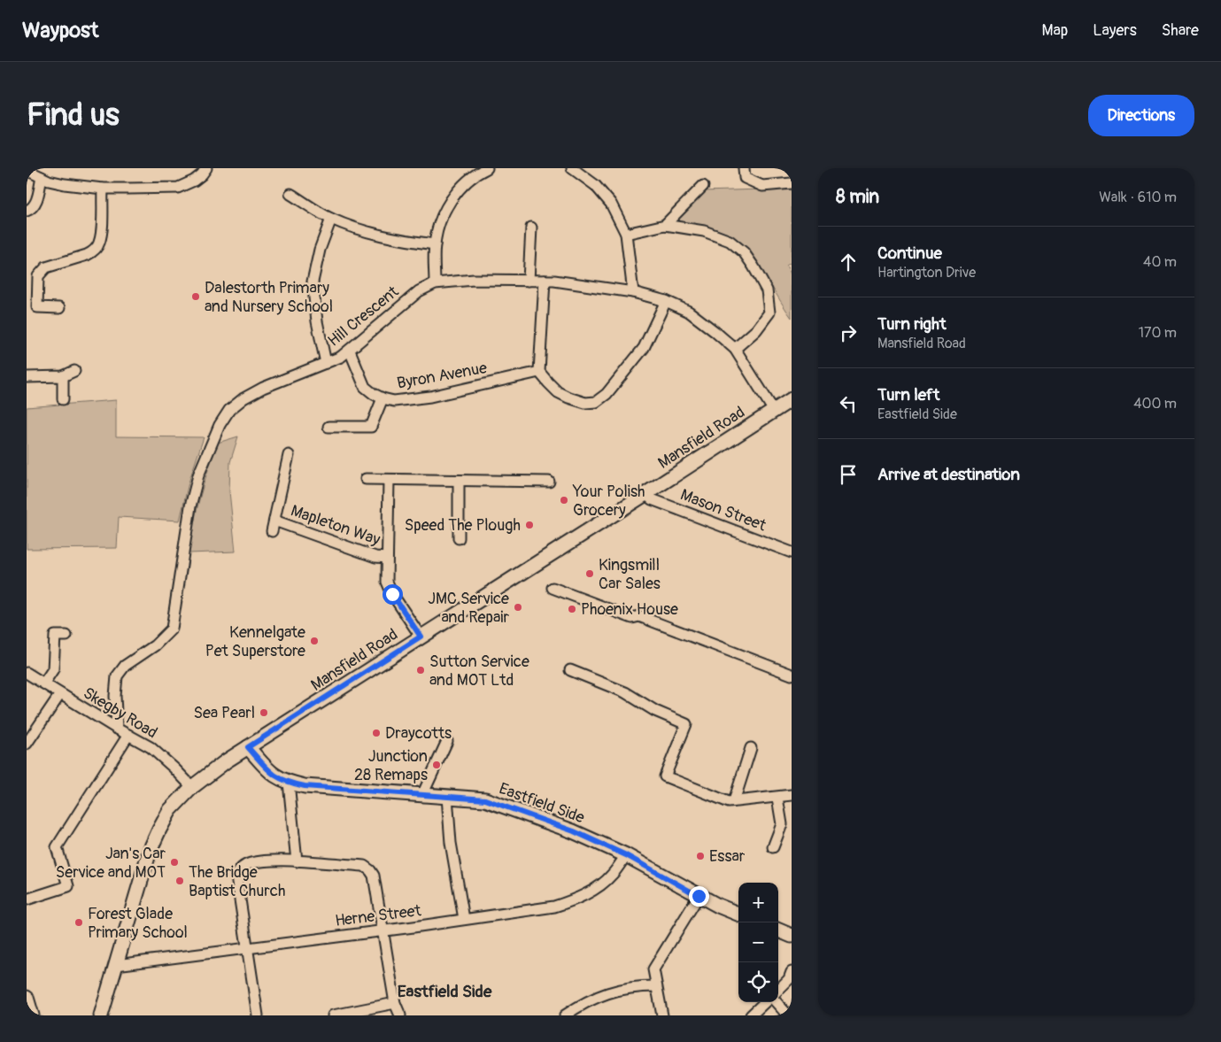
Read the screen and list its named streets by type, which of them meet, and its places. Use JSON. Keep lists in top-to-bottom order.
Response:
{
  "streets": {
    "main road": ["Mansfield Road", "Eastfield Side"],
    "street": [
      "Hill Crescent",
      "Byron Avenue",
      "Mason Street",
      "Mapleton Way",
      "Skegby Road",
      "Herne Street"
    ]
  },
  "crossings": [
    ["Hill Crescent", "Byron Avenue"],
    ["Hill Crescent", "Mansfield Road"],
    ["Hill Crescent", "Skegby Road"],
    ["Mansfield Road", "Mason Street"],
    ["Mansfield Road", "Skegby Road"],
    ["Mansfield Road", "Eastfield Side"],
    ["Mansfield Road", "Herne Street"],
    ["Eastfield Side", "Herne Street"]
  ],
  "districts": ["Eastfield Side"],
  "places": [
    "Dalestorth Primary and Nursery School",
    "Your Polish Grocery",
    "Speed The Plough",
    "Kingsmill Car Sales",
    "JMC Service and Repair",
    "Phoenix House",
    "Kennelgate Pet Superstore",
    "Sutton Service and MOT Ltd",
    "Sea Pearl",
    "Draycotts",
    "Junction 28 Remaps",
    "Essar",
    "Jan's Car Service and MOT",
    "The Bridge Baptist Church",
    "Forest Glade Primary School"
  ],
  "page": {
    "header": "Waypost",
    "nav": ["Map", "Layers", "Share"],
    "buttons": "Directions",
    "title": "Find us",
    "heading": ["8 min", "Walk · 610 m"],
    "list": [
      ["Continue", "Hartington Drive", "40 m"],
      ["Turn right", "Mansfield Road", "170 m"],
      ["Turn left", "Eastfield Side", "400 m"],
      "Arrive at destination"
    ],
    "map_buttons": ["+", "−"]
  }
}
